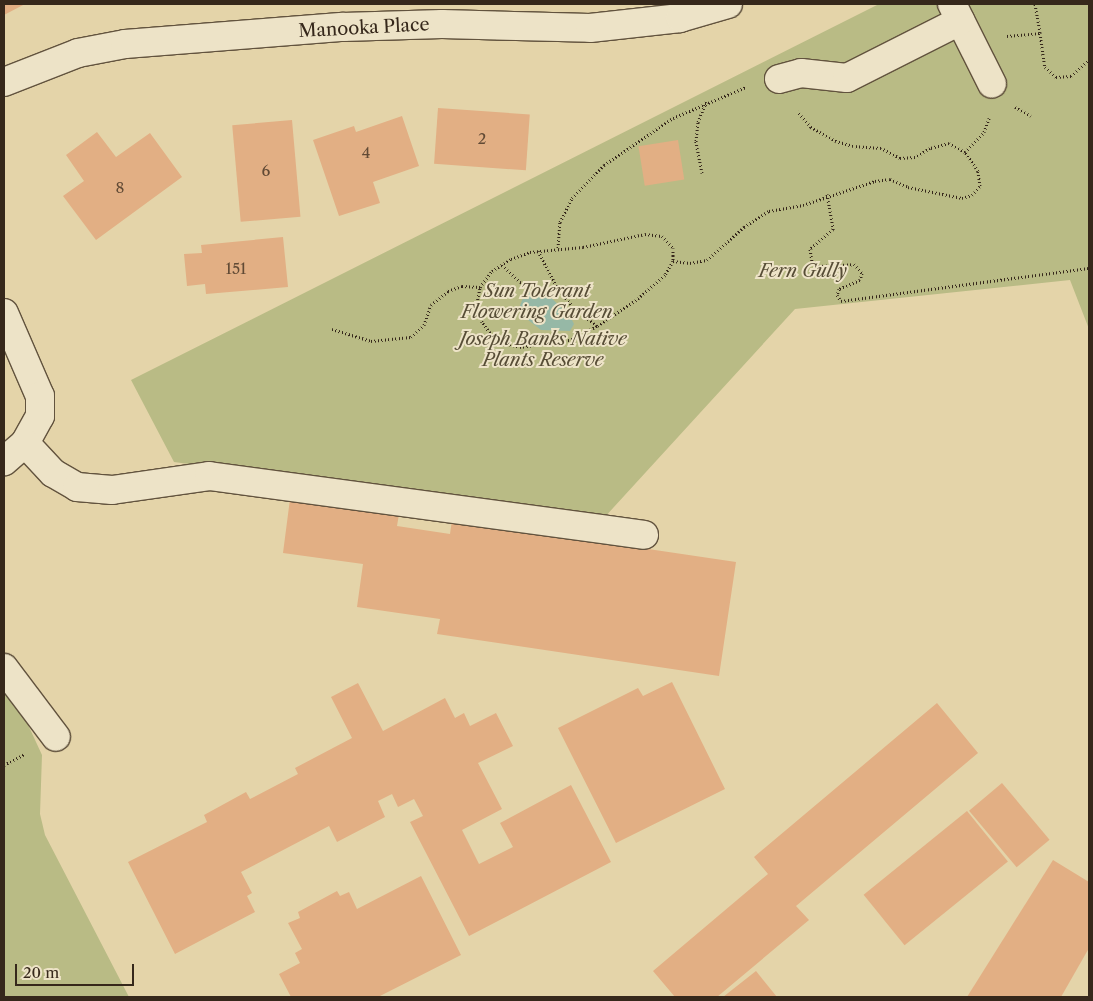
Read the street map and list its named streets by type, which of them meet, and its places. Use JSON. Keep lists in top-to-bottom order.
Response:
{
  "streets": {
    "street": ["Manooka Place"]
  },
  "parks": ["Fern Gully", "Sun Tolerant Flowering Garden", "Joseph Banks Native Plants Reserve"],
  "house_numbers": [
    "2",
    "4",
    "6",
    "8",
    "151"
  ],
  "scale_bar": "20 m"
}
